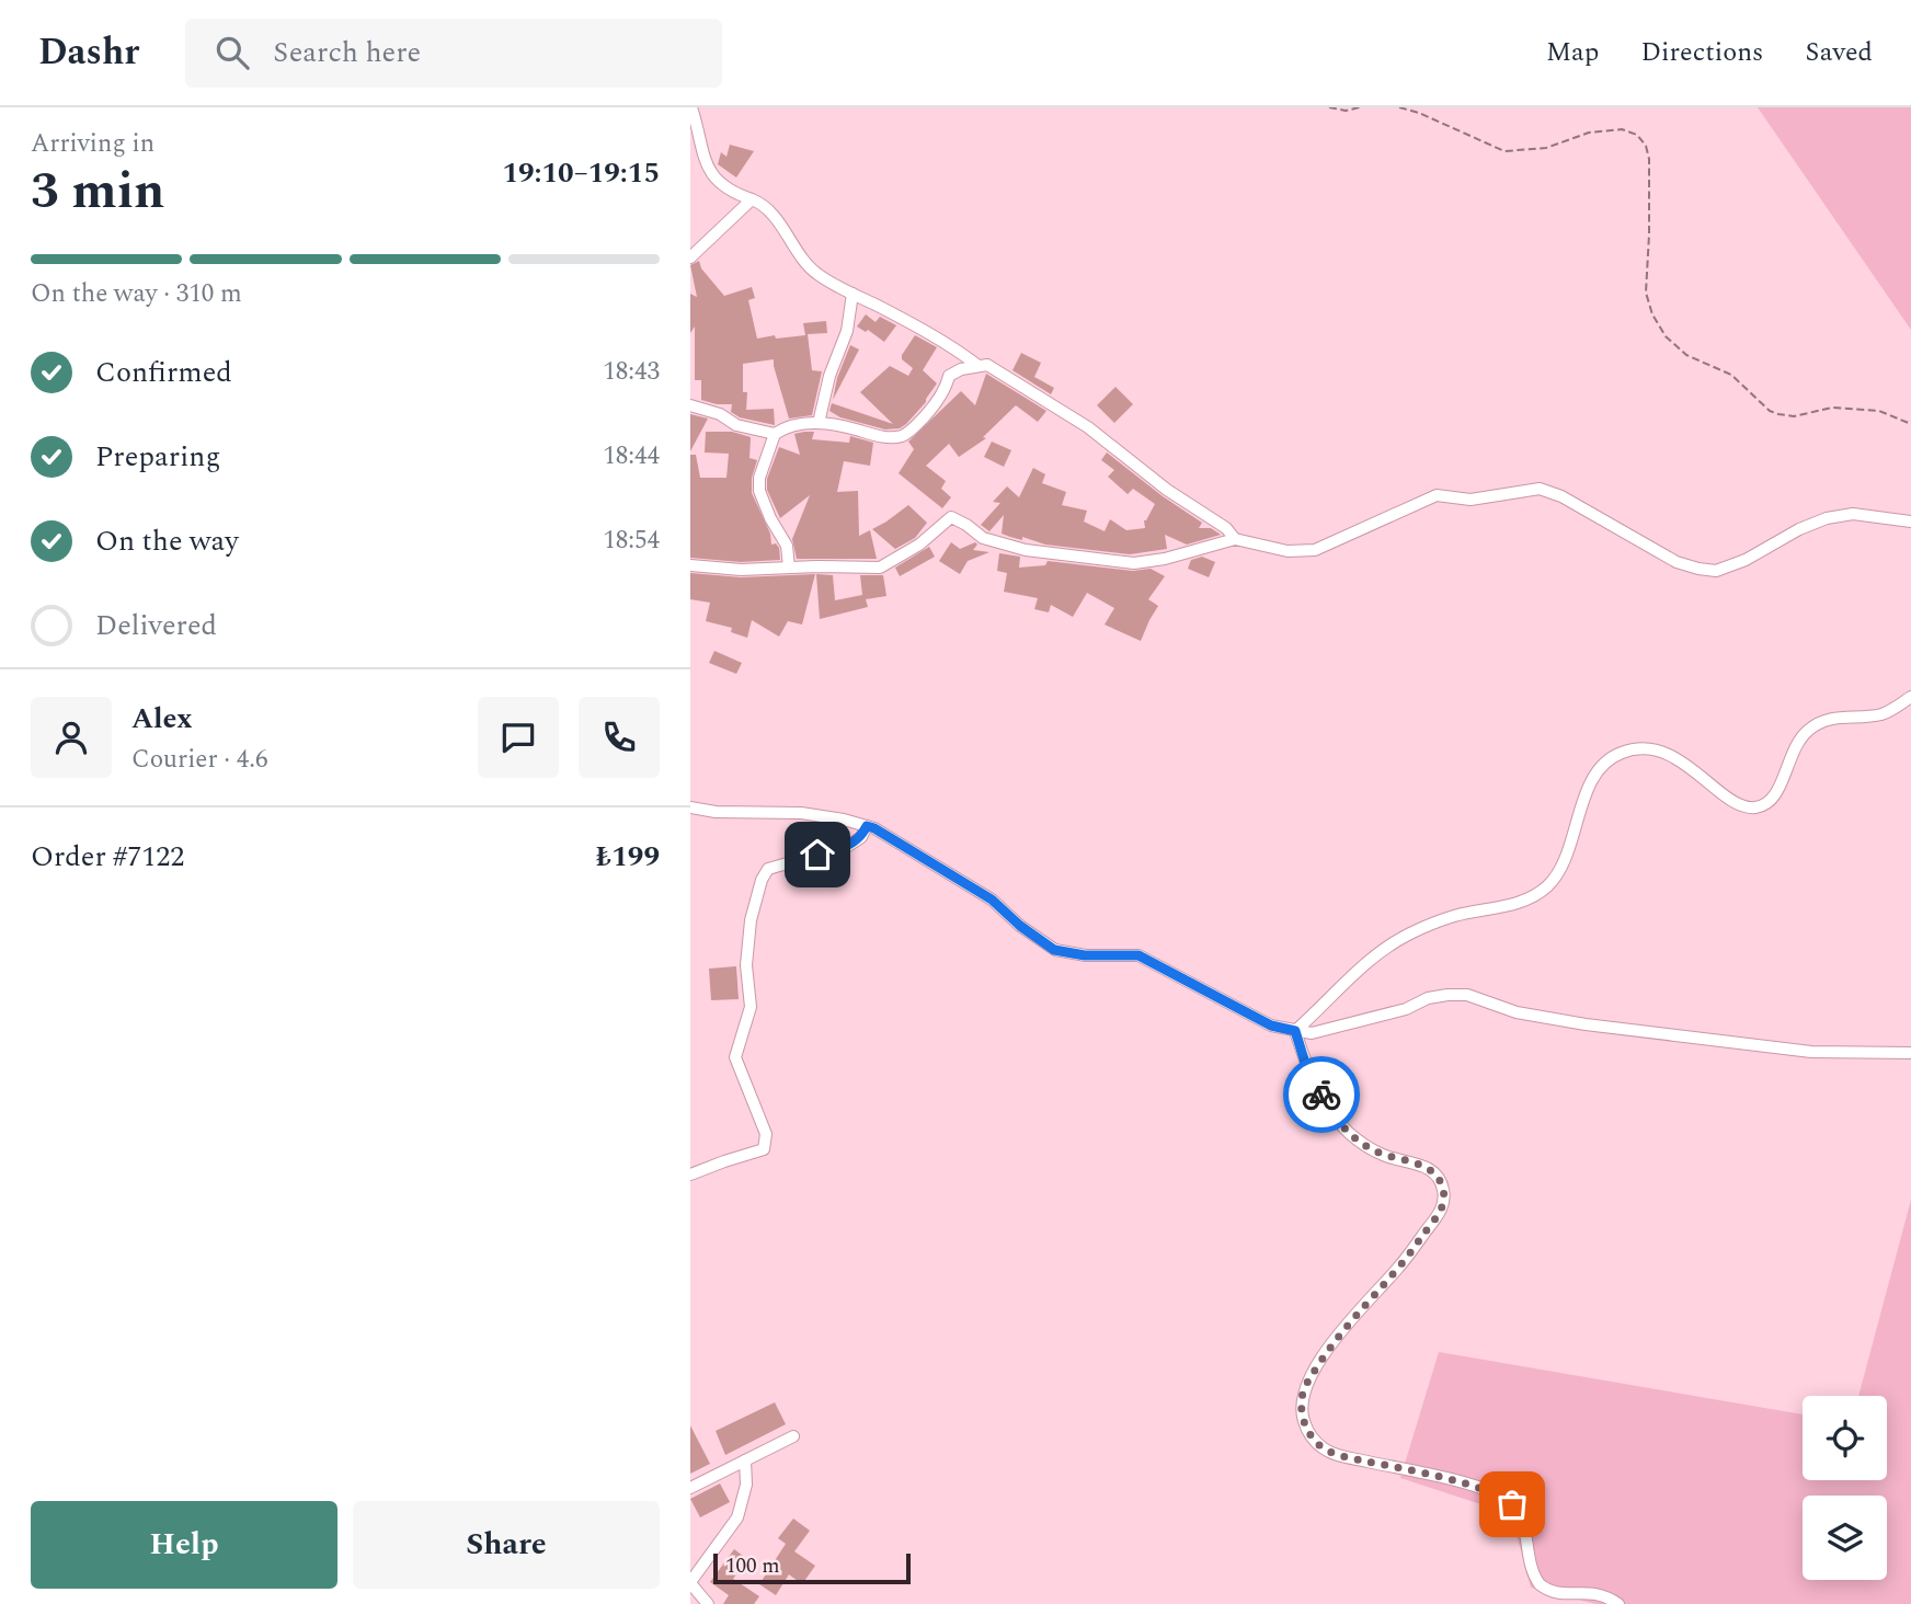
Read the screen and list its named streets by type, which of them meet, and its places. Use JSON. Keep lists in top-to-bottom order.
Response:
{
  "scale_bar": "100 m",
  "page": {
    "header": "Dashr",
    "search": "Search here",
    "nav": ["Map", "Directions", "Saved"],
    "heading": ["3 min", "Arriving in", "19:10–19:15"],
    "panel": [
      "Alex",
      "Courier · 4.6",
      "Order #7122",
      "₺199"
    ],
    "bar": "On the way · 310 m",
    "list": [
      ["Confirmed", "18:43"],
      ["Preparing", "18:44"],
      ["On the way", "18:54"],
      "Delivered"
    ],
    "buttons": ["Help", "Share"],
    "scale": "100 m"
  }
}
